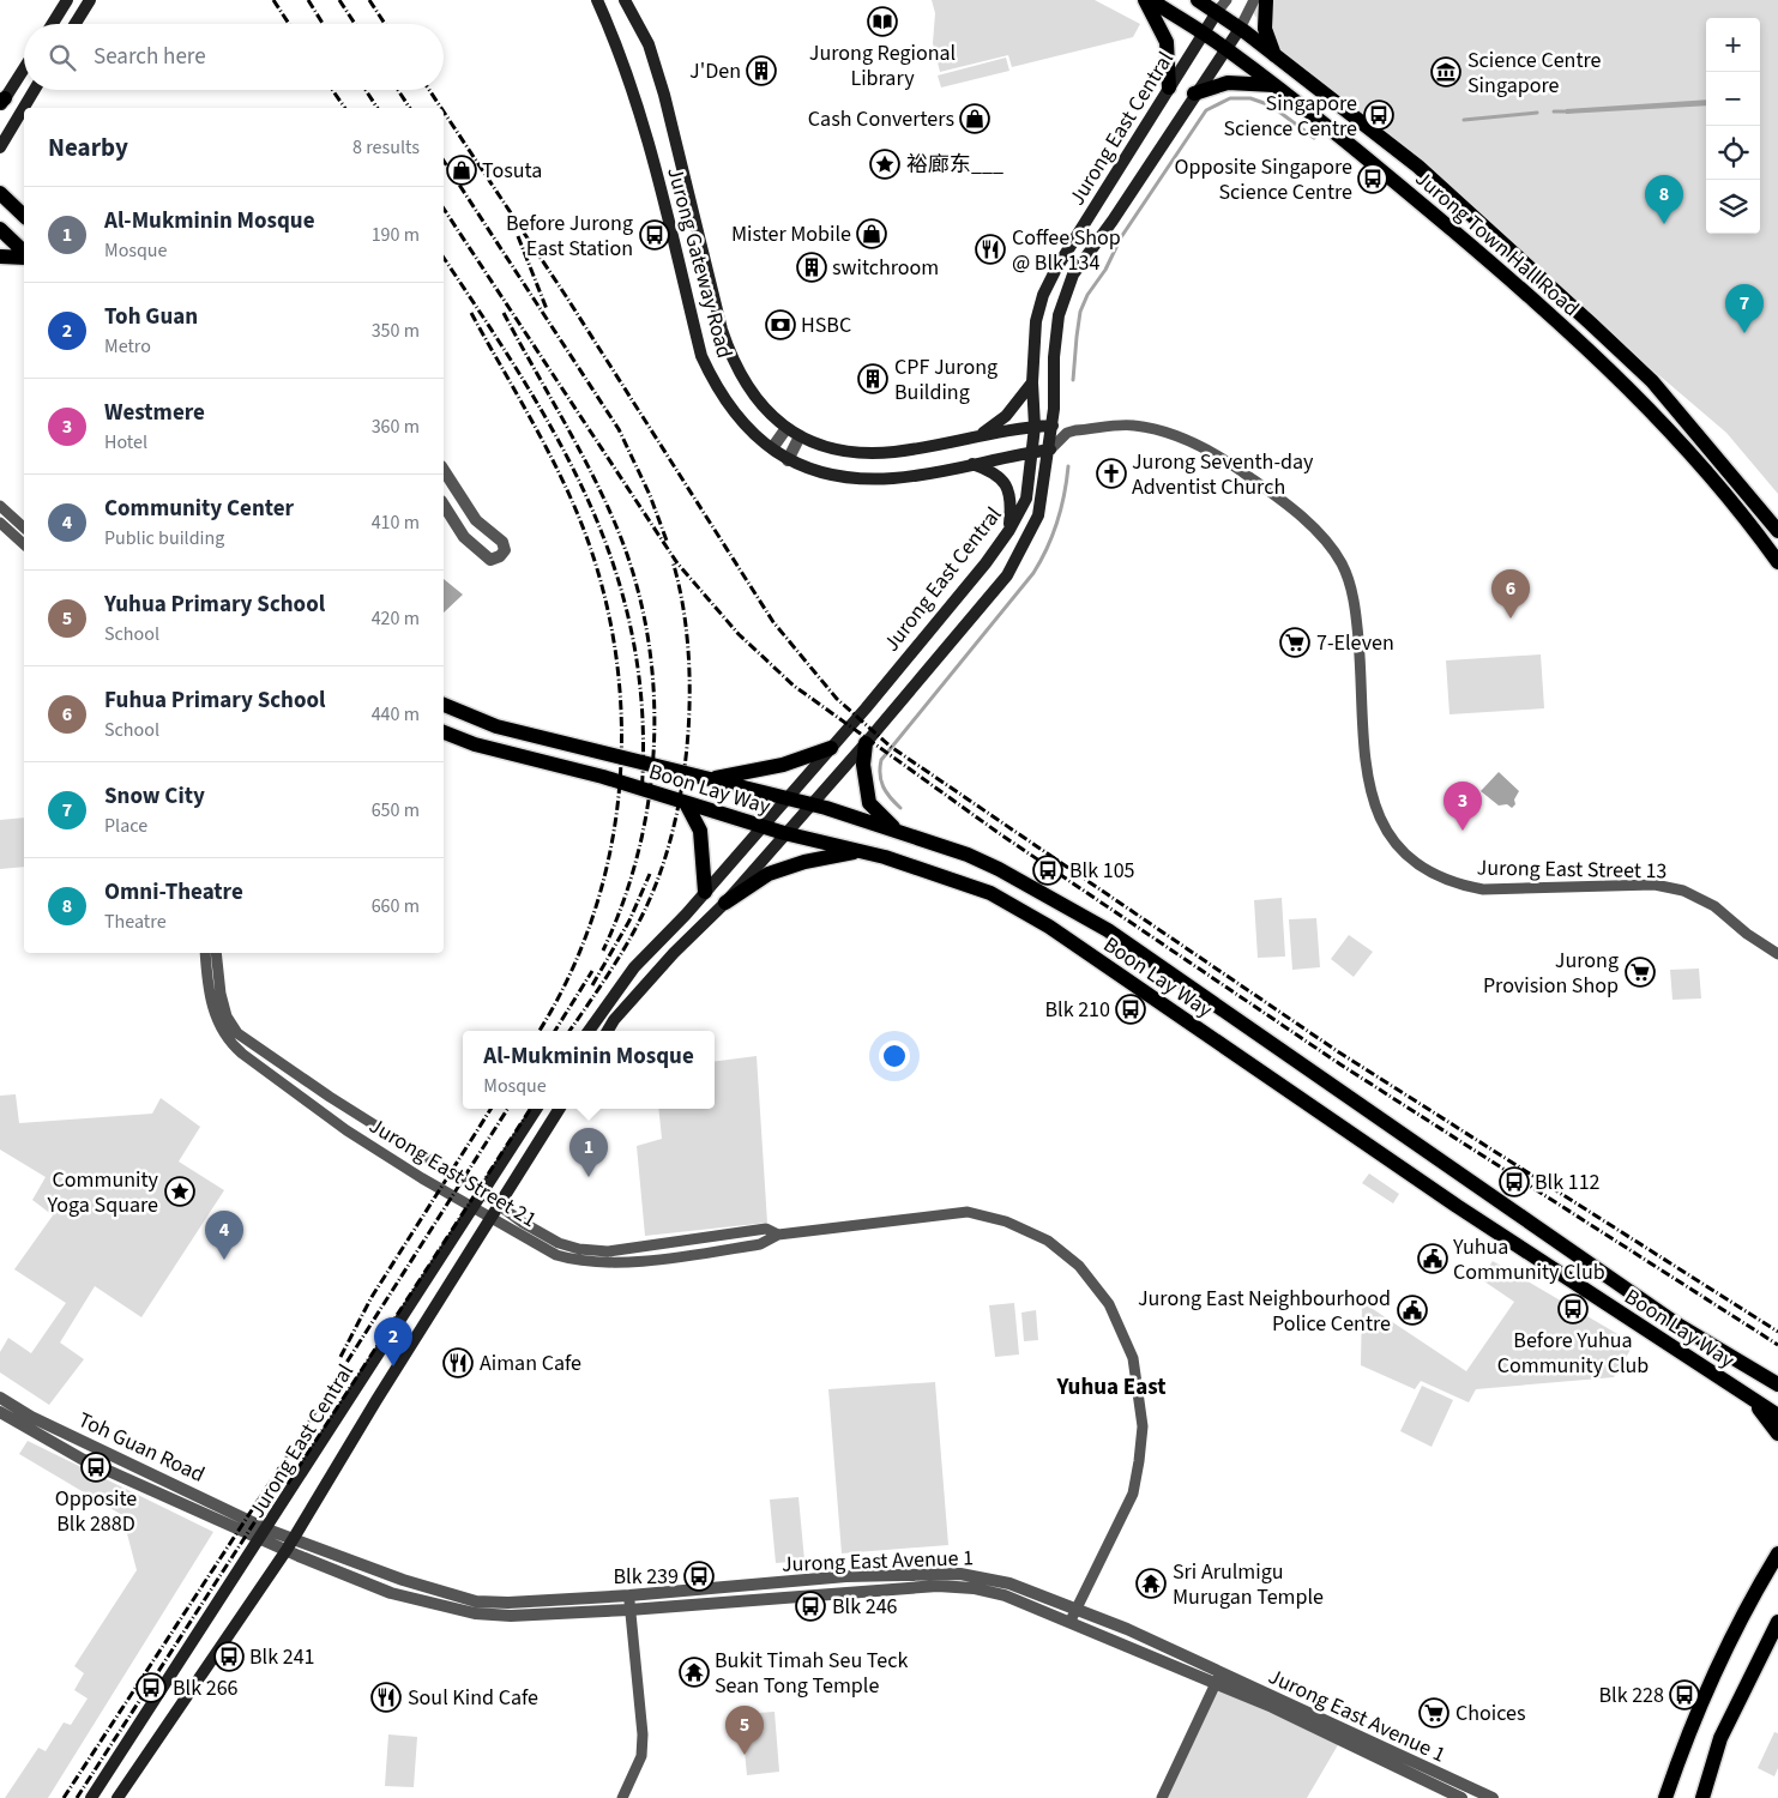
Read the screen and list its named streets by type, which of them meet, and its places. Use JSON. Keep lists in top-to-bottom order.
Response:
{
  "streets": {
    "main road": [
      "Jurong East Central",
      "Jurong Town Hall Road",
      "Jurong Gateway Road",
      "Boon Lay Way"
    ],
    "street": [
      "Jurong East Street 13",
      "Jurong East Street 21",
      "Toh Guan Road",
      "Jurong East Avenue 1"
    ]
  },
  "crossings": [
    ["Jurong East Central", "Jurong Town Hall Road"],
    ["Jurong East Central", "Jurong Gateway Road"],
    ["Jurong East Central", "Boon Lay Way"],
    ["Jurong East Central", "Jurong East Street 21"],
    ["Jurong East Central", "Toh Guan Road"],
    ["Jurong East Central", "Jurong East Avenue 1"],
    ["Jurong East Street 21", "Jurong East Avenue 1"],
    ["Toh Guan Road", "Jurong East Avenue 1"]
  ],
  "districts": ["Yuhua East"],
  "places": {
    "library": ["Jurong Regional Library"],
    "building": ["J'Den", "switchroom", "CPF Jurong Building"],
    "museum": ["Science Centre Singapore"],
    "bus stop": [
      "Singapore Science Centre",
      "Opposite Singapore Science Centre",
      "Before Jurong East Station",
      "Blk 105",
      "Blk 210",
      "Blk 112",
      "Before Yuhua Community Club",
      "Opposite Blk 288D",
      "Blk 239",
      "Blk 246",
      "Blk 241",
      "Blk 266",
      "Blk 228"
    ],
    "shop": ["Cash Converters", "Tosuta", "Mister Mobile"],
    "place": ["裕廊东___", "Community Yoga Square"],
    "restaurant": ["Coffee Shop @ Blk 134", "Aiman Cafe", "Soul Kind Cafe"],
    "bank": ["HSBC"],
    "church": ["Jurong Seventh-day Adventist Church"],
    "supermarket": ["7-Eleven", "Jurong Provision Shop", "Choices"],
    "public building": ["Yuhua Community Club", "Jurong East Neighbourhood Police Centre"],
    "temple": ["Sri Arulmigu Murugan Temple", "Bukit Timah Seu Teck Sean Tong Temple"]
  },
  "page": {
    "map_buttons": ["+", "−"],
    "search": "Search here",
    "heading": ["Nearby", "8 results"],
    "pins": [
      "8",
      "7",
      "6",
      "3",
      "1",
      "4",
      "2",
      "5"
    ],
    "list": [
      {
        "mark": "1",
        "name": "Al-Mukminin Mosque",
        "note": "Mosque",
        "value": "190 m"
      },
      {
        "mark": "2",
        "name": "Toh Guan",
        "note": "Metro",
        "value": "350 m"
      },
      {
        "mark": "3",
        "name": "Westmere",
        "note": "Hotel",
        "value": "360 m"
      },
      {
        "mark": "4",
        "name": "Community Center",
        "note": "Public building",
        "value": "410 m"
      },
      {
        "mark": "5",
        "name": "Yuhua Primary School",
        "note": "School",
        "value": "420 m"
      },
      {
        "mark": "6",
        "name": "Fuhua Primary School",
        "note": "School",
        "value": "440 m"
      },
      {
        "mark": "7",
        "name": "Snow City",
        "note": "Place",
        "value": "650 m"
      },
      {
        "mark": "8",
        "name": "Omni-Theatre",
        "note": "Theatre",
        "value": "660 m"
      }
    ],
    "popup": ["Al-Mukminin Mosque", "Mosque"]
  }
}
